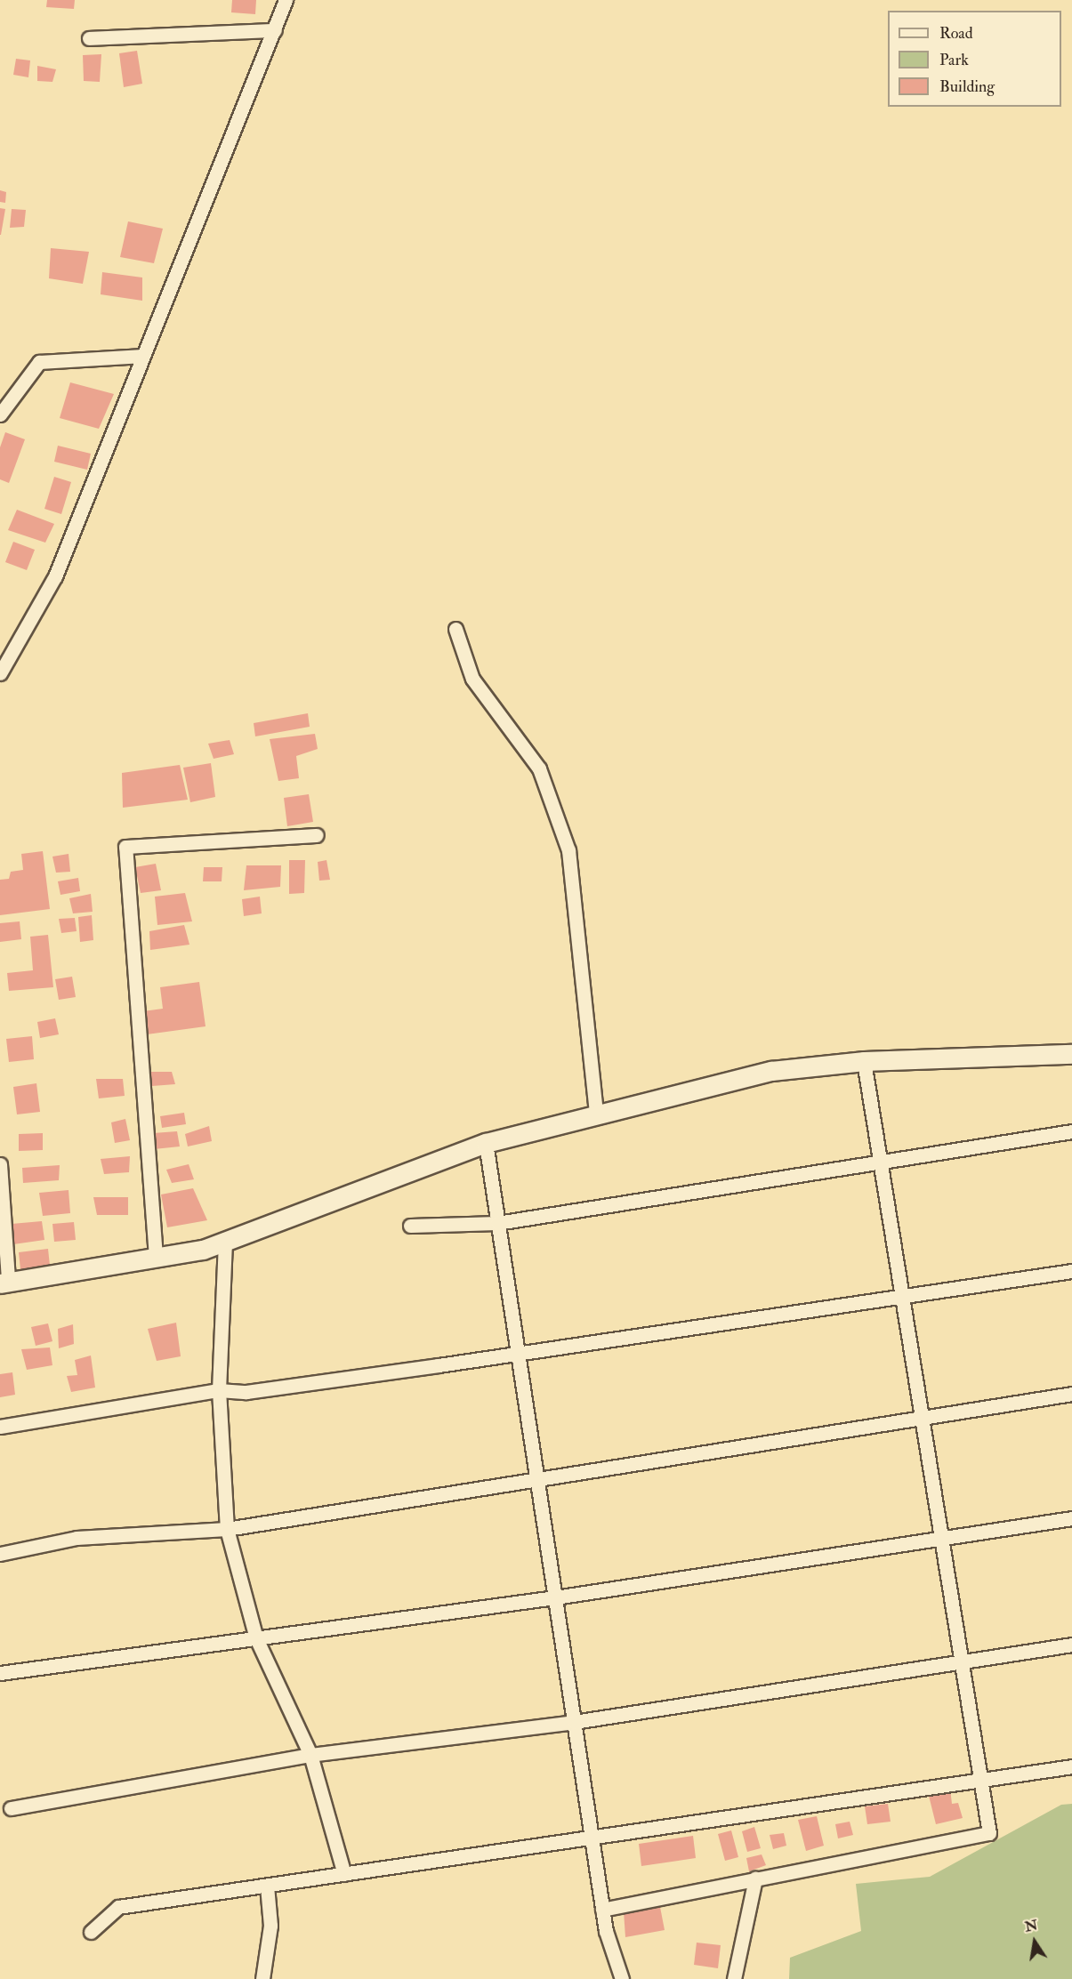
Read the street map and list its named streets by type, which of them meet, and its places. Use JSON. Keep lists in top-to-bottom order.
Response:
{
  "legend": ["Road", "Park", "Building"],
  "north": "top"
}
